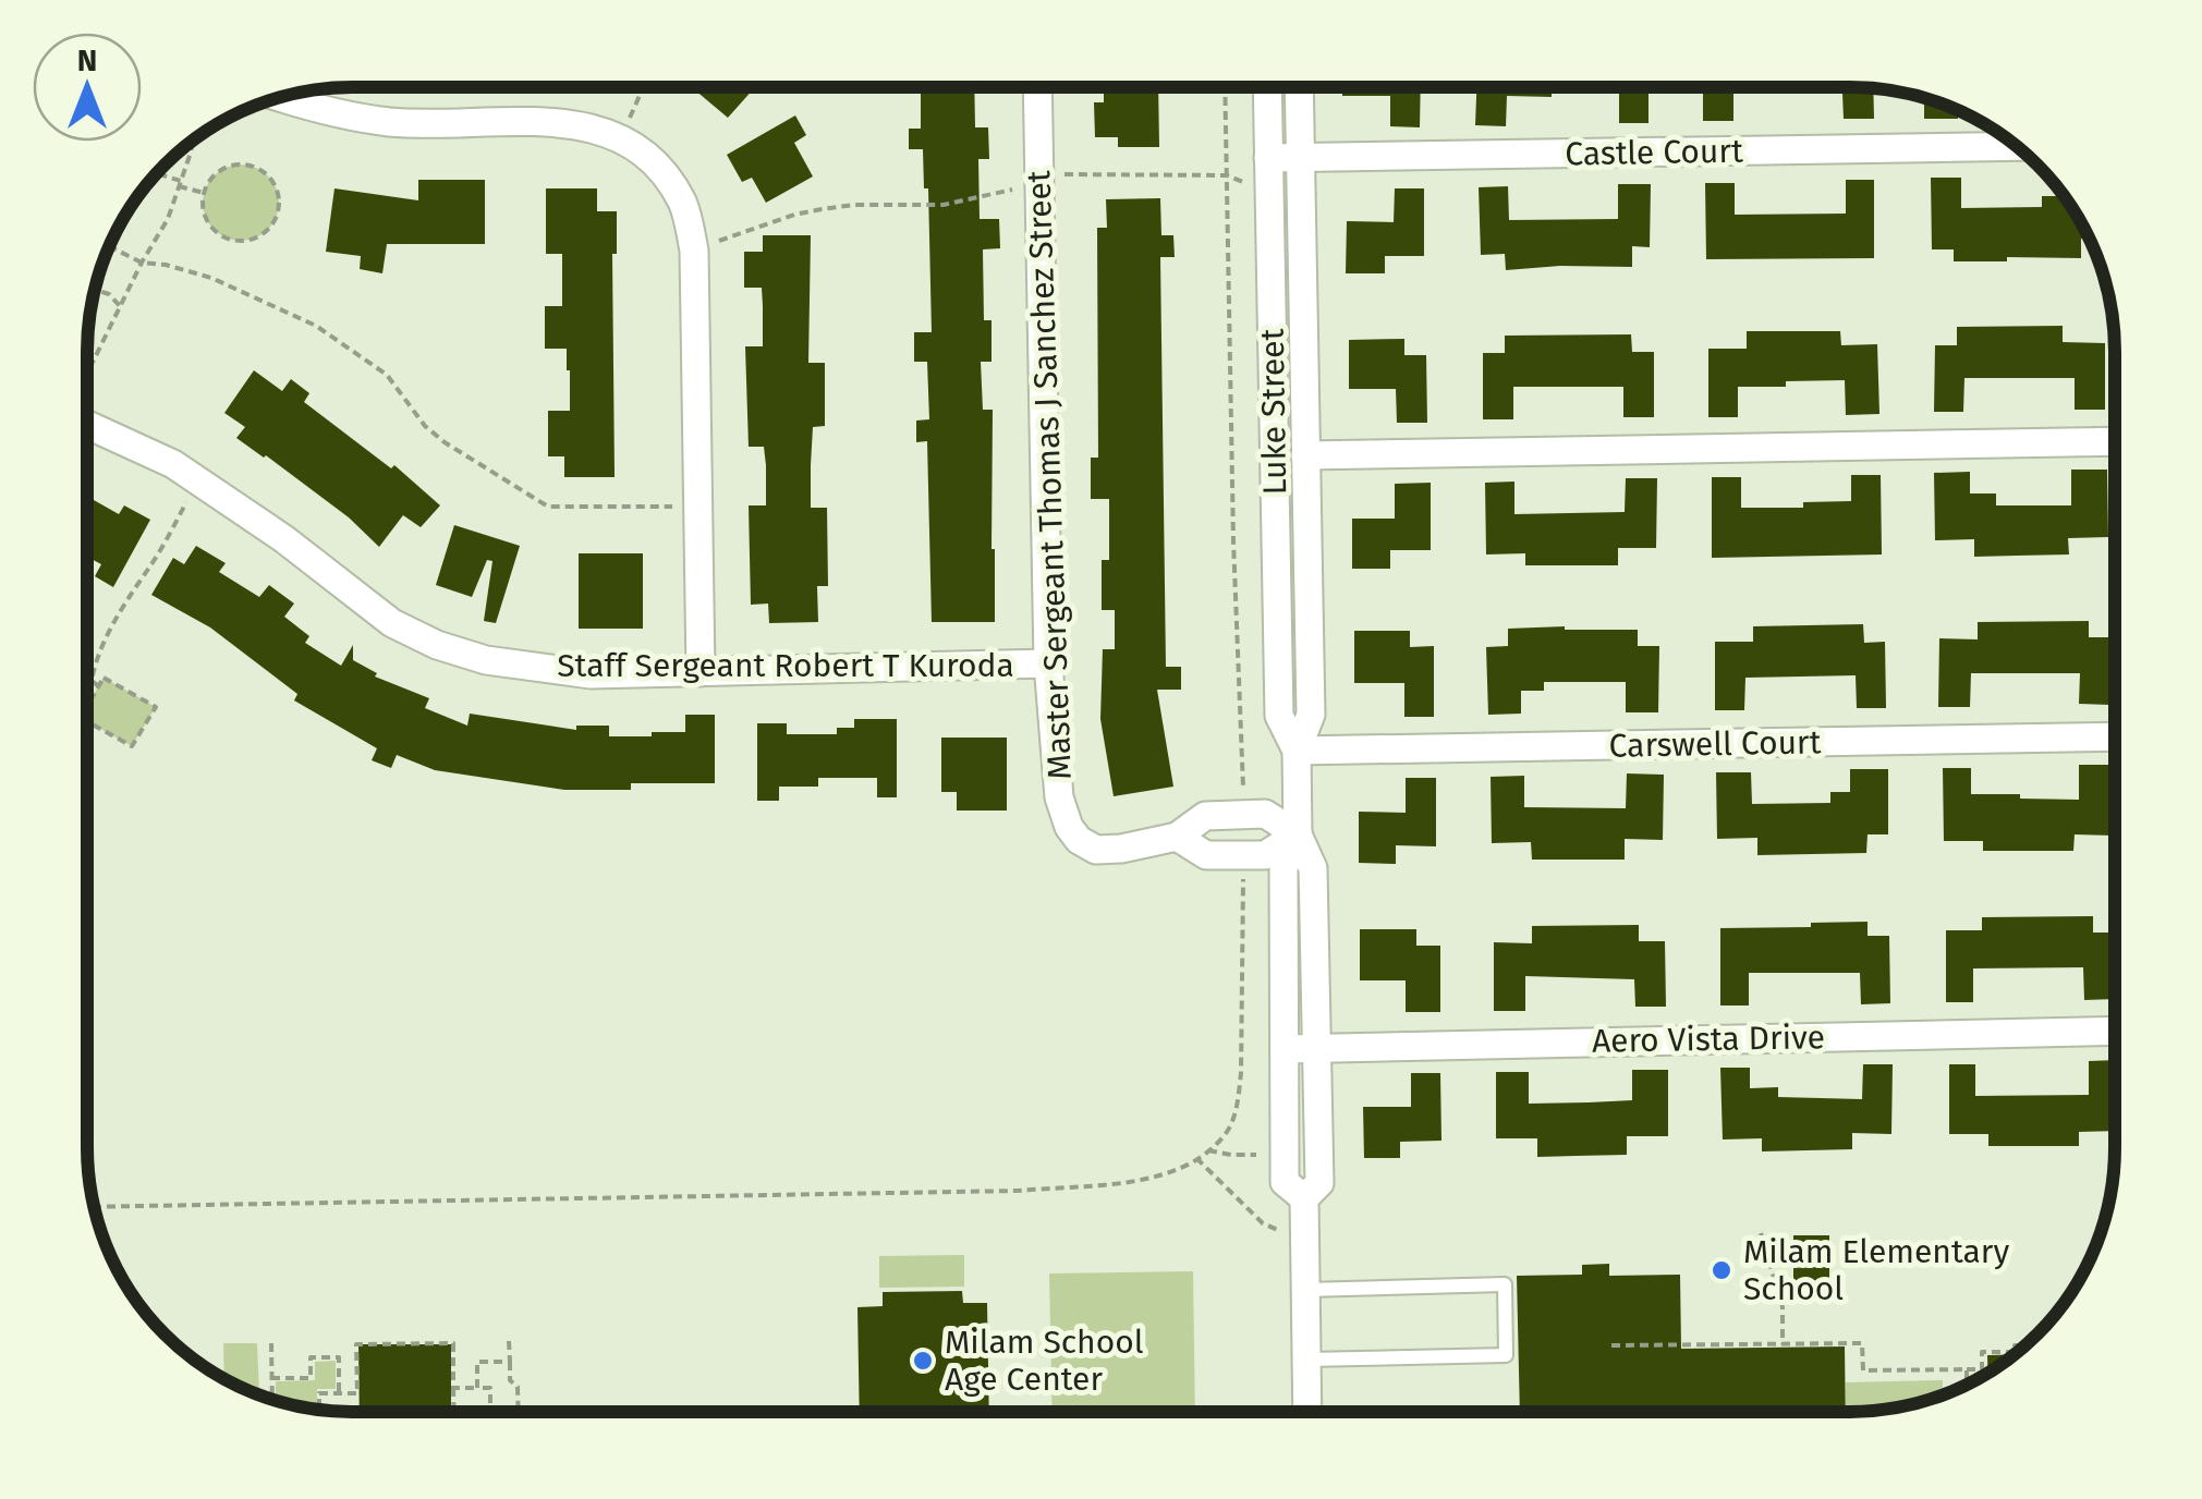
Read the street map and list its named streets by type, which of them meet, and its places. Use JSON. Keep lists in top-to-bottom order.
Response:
{
  "streets": {
    "street": [
      "Castle Court",
      "Luke Street",
      "Master Sergeant Thomas J Sanchez Street",
      "Staff Sergeant Robert T Kuroda",
      "Carswell Court",
      "Aero Vista Drive"
    ]
  },
  "crossings": [
    ["Castle Court", "Luke Street"],
    ["Luke Street", "Master Sergeant Thomas J Sanchez Street"],
    ["Luke Street", "Carswell Court"],
    ["Luke Street", "Aero Vista Drive"],
    ["Master Sergeant Thomas J Sanchez Street", "Staff Sergeant Robert T Kuroda"]
  ],
  "places": ["Milam Elementary School", "Milam School Age Center"],
  "north": "top"
}
